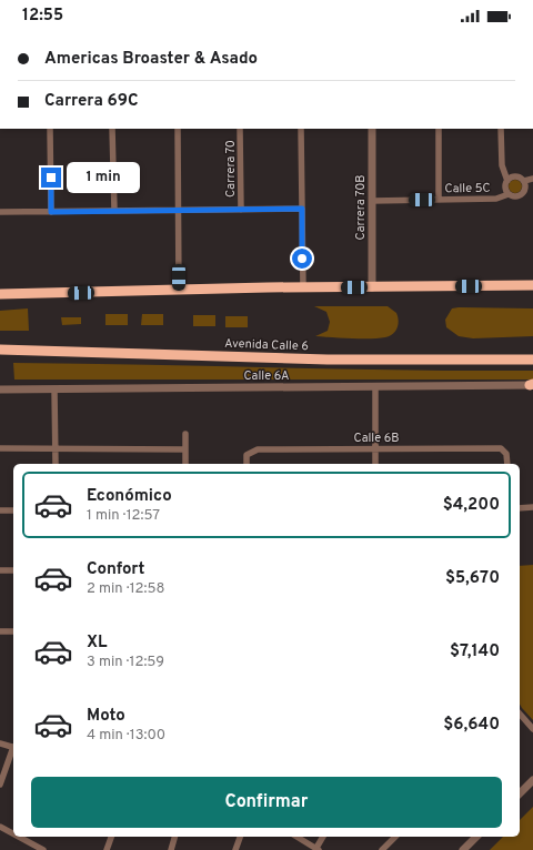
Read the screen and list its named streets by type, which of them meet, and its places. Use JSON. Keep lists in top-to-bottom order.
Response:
{
  "streets": {
    "highway": ["Avenida Calle 6"],
    "street": [
      "Carrera 70",
      "Calle 5C",
      "Carrera 70B",
      "Calle 6A",
      "Calle 6B"
    ]
  },
  "crossings": [
    ["Calle 5C", "Carrera 70B"]
  ],
  "page": {
    "status": "12:55",
    "banner": ["Americas Broaster & Asado", "Carrera 69C"],
    "bubble": "1 min",
    "list": [
      {
        "name": "Económico",
        "note": "1 min · 12:57",
        "value": "$4,200"
      },
      {
        "name": "Confort",
        "note": "2 min · 12:58",
        "value": "$5,670"
      },
      {
        "name": "XL",
        "note": "3 min · 12:59",
        "value": "$7,140"
      },
      {
        "name": "Moto",
        "note": "4 min · 13:00",
        "value": "$6,640"
      }
    ],
    "buttons": "Confirmar"
  }
}
